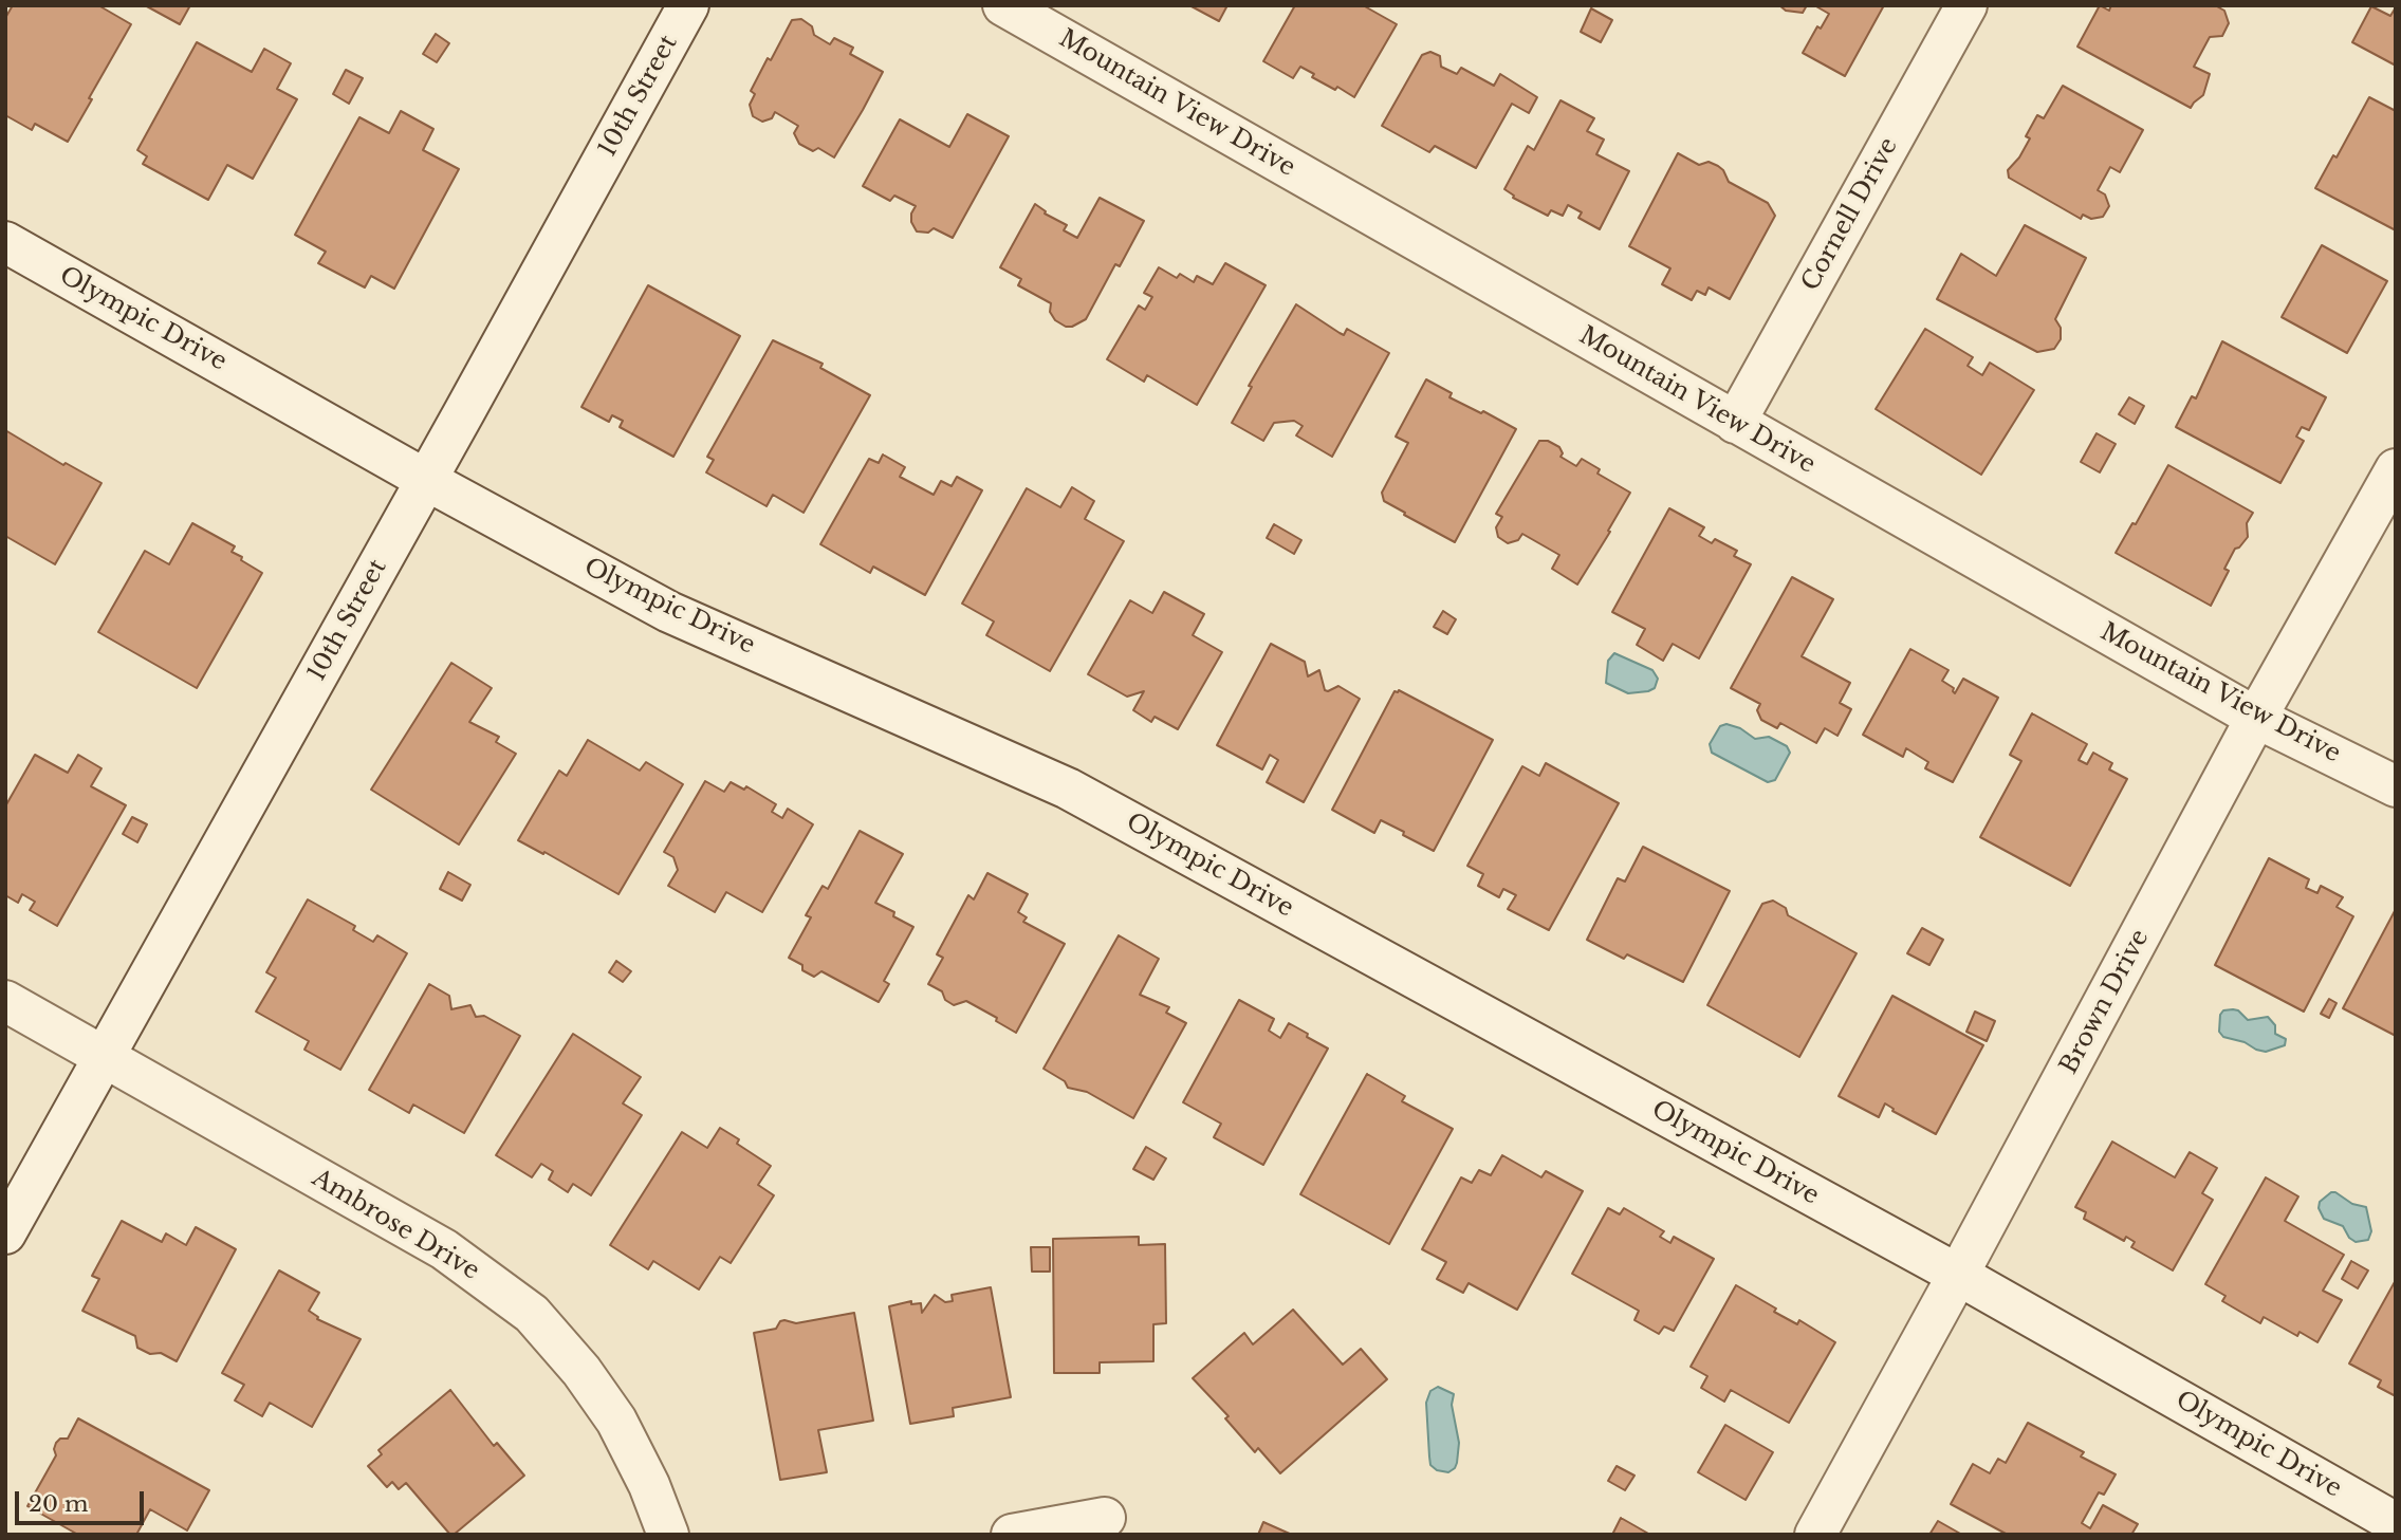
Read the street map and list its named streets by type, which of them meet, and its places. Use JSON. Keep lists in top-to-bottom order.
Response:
{
  "streets": {
    "street": [
      "10th Street",
      "Mountain View Drive",
      "Cornell Drive",
      "Olympic Drive",
      "Brown Drive",
      "Ambrose Drive"
    ]
  },
  "crossings": [
    ["10th Street", "Olympic Drive"],
    ["10th Street", "Ambrose Drive"],
    ["Mountain View Drive", "Cornell Drive"],
    ["Mountain View Drive", "Brown Drive"],
    ["Olympic Drive", "Brown Drive"]
  ],
  "scale_bar": "20 m"
}
